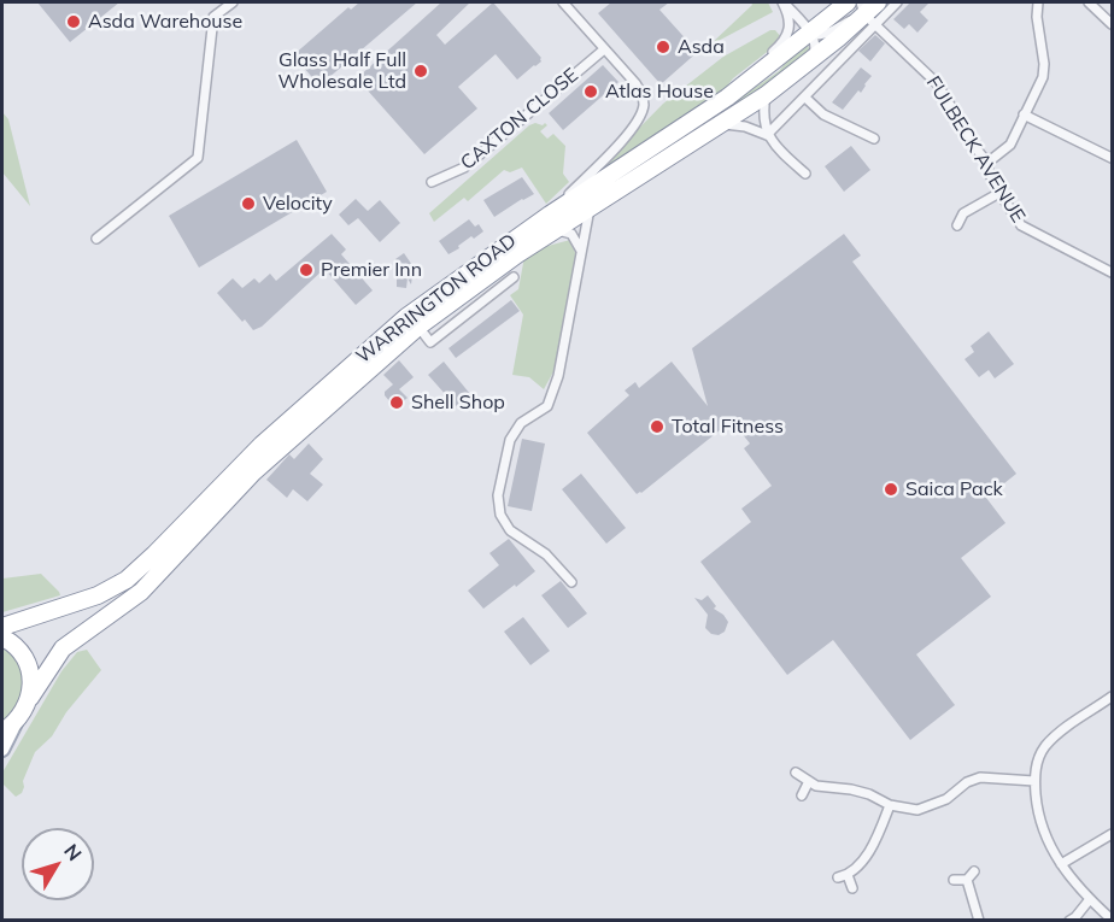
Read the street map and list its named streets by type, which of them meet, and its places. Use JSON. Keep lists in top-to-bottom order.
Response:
{
  "streets": {
    "highway": ["WARRINGTON ROAD"],
    "street": ["CAXTON CLOSE", "FULBECK AVENUE"]
  },
  "crossings": [
    ["FULBECK AVENUE", "WARRINGTON ROAD"]
  ],
  "places": [
    "Asda Warehouse",
    "Asda",
    "Glass Half Full Wholesale Ltd",
    "Atlas House",
    "Velocity",
    "Premier Inn",
    "Shell Shop",
    "Total Fitness",
    "Saica Pack"
  ],
  "north": "top right"
}
